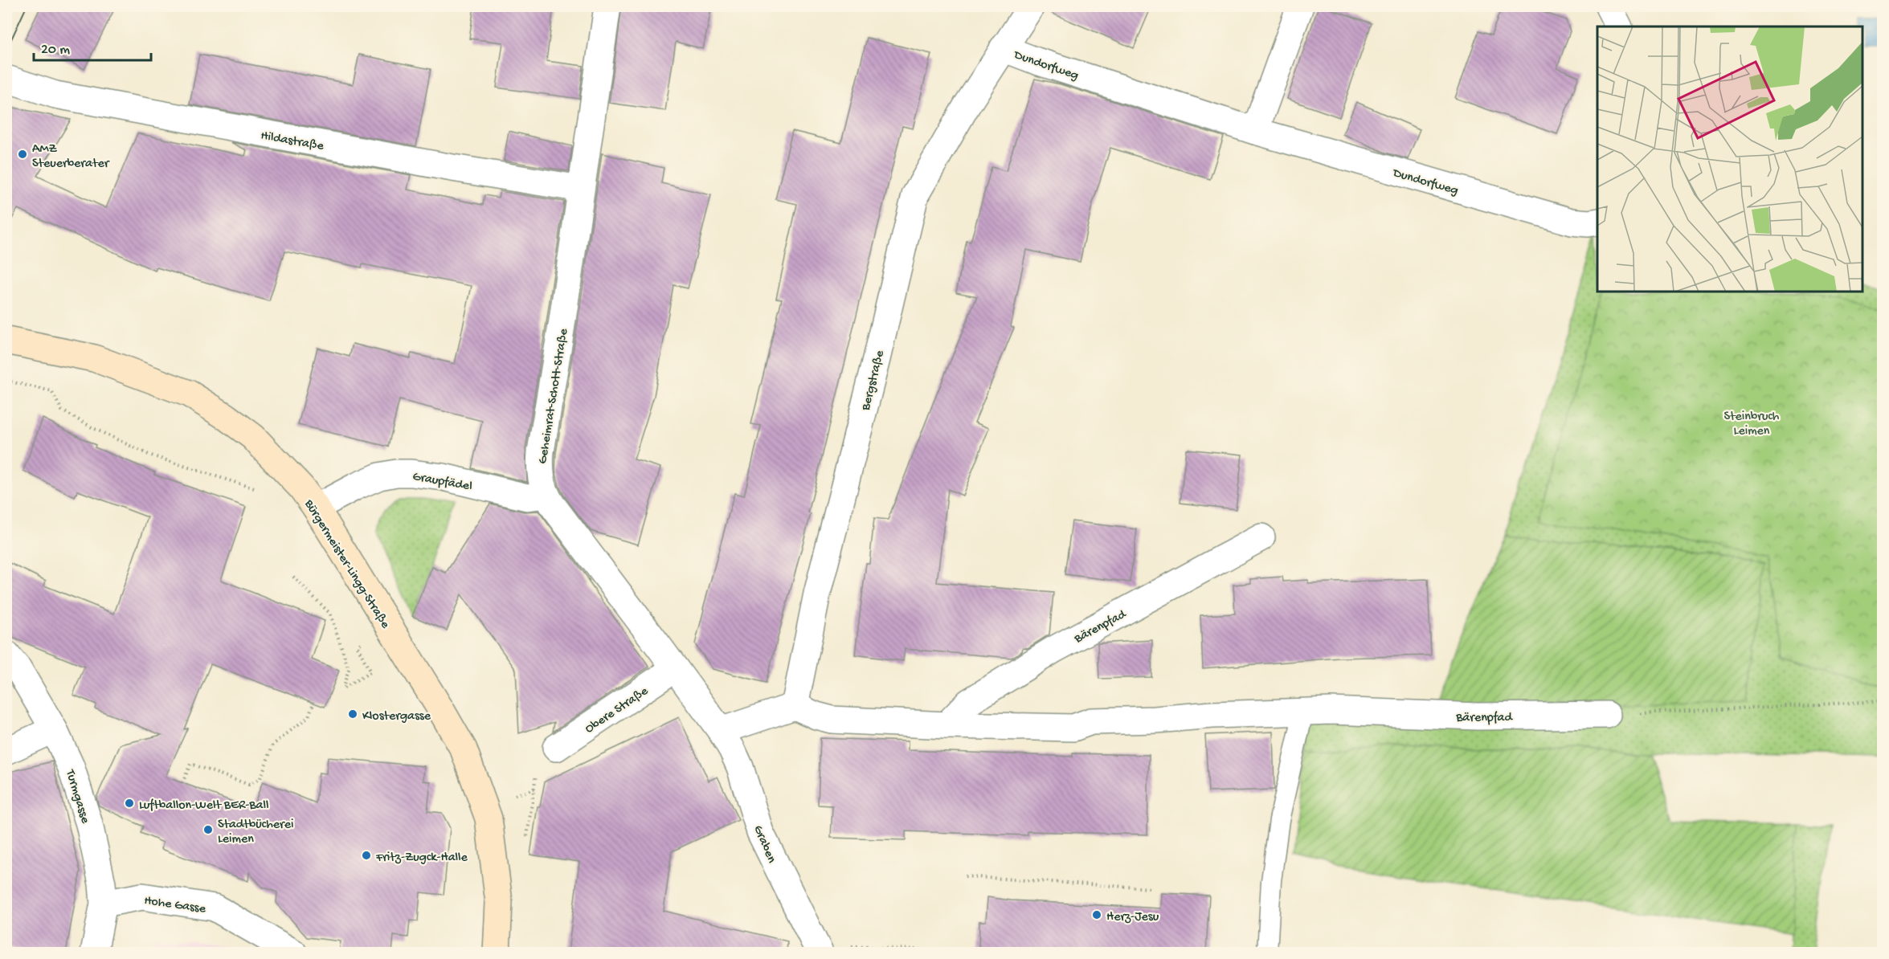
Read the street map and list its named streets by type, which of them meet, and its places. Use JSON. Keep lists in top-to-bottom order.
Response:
{
  "streets": {
    "street": [
      "Dundorfweg",
      "Hildastraße",
      "Bergstraße",
      "Geheimrat-Schott-Straße",
      "Graupfädel",
      "Bürgermeister-Lingg-Straße",
      "Bärenpfad",
      "Obere Straße",
      "Turmgasse",
      "Graben",
      "Hohe Gasse"
    ]
  },
  "crossings": [
    ["Dundorfweg", "Bergstraße"],
    ["Hildastraße", "Geheimrat-Schott-Straße"],
    ["Bergstraße", "Bärenpfad"],
    ["Geheimrat-Schott-Straße", "Graupfädel"],
    ["Geheimrat-Schott-Straße", "Obere Straße"],
    ["Geheimrat-Schott-Straße", "Graben"],
    ["Graupfädel", "Bürgermeister-Lingg-Straße"],
    ["Turmgasse", "Hohe Gasse"]
  ],
  "parks": ["Steinbruch Leimen"],
  "places": [
    "AMZ Steuerberater",
    "Klostergasse",
    "Luftballon-Welt BER-Ball",
    "Stadtbücherei Leimen",
    "Fritz-Zugck-Halle",
    "Herz-Jesu"
  ],
  "scale_bar": "20 m"
}
